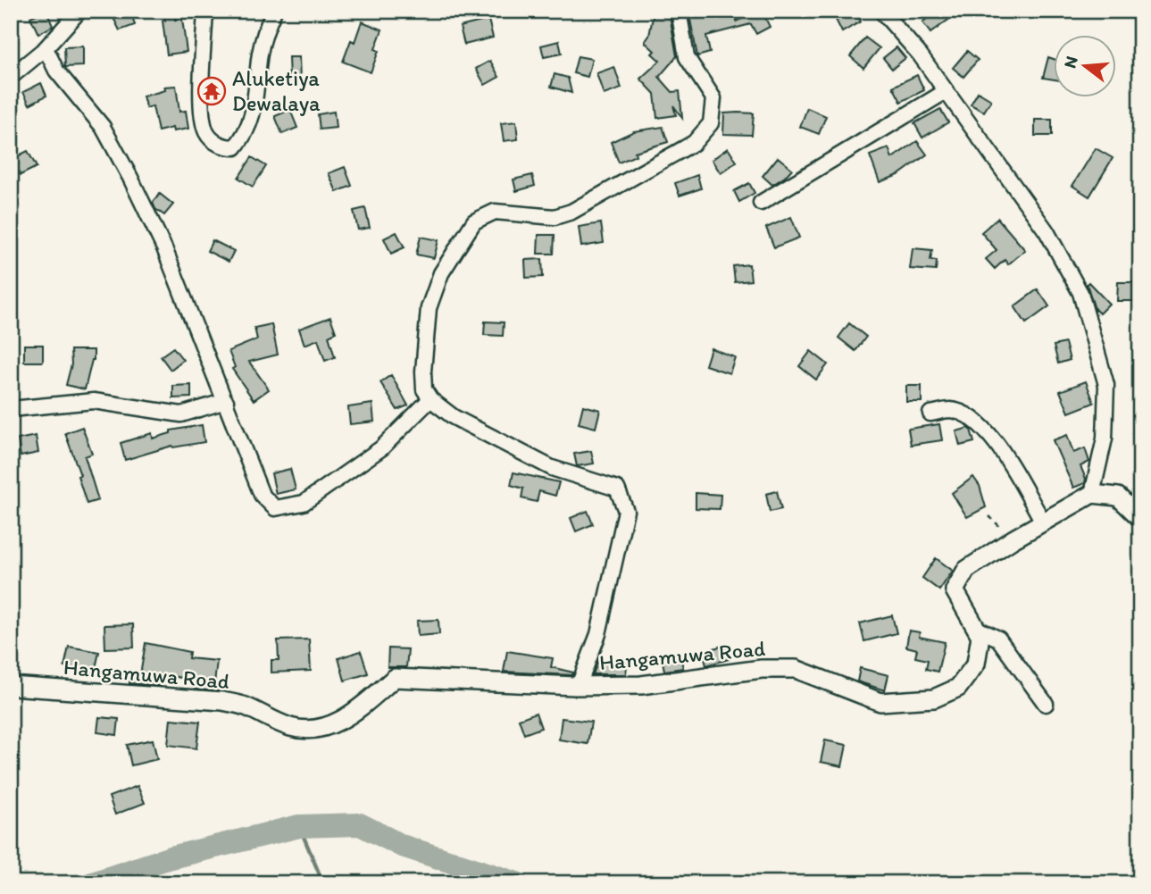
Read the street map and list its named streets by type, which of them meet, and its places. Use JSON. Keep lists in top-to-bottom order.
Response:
{
  "streets": {
    "street": ["Hangamuwa Road"]
  },
  "places": {
    "temple": ["Aluketiya Dewalaya"]
  },
  "north": "left"
}
